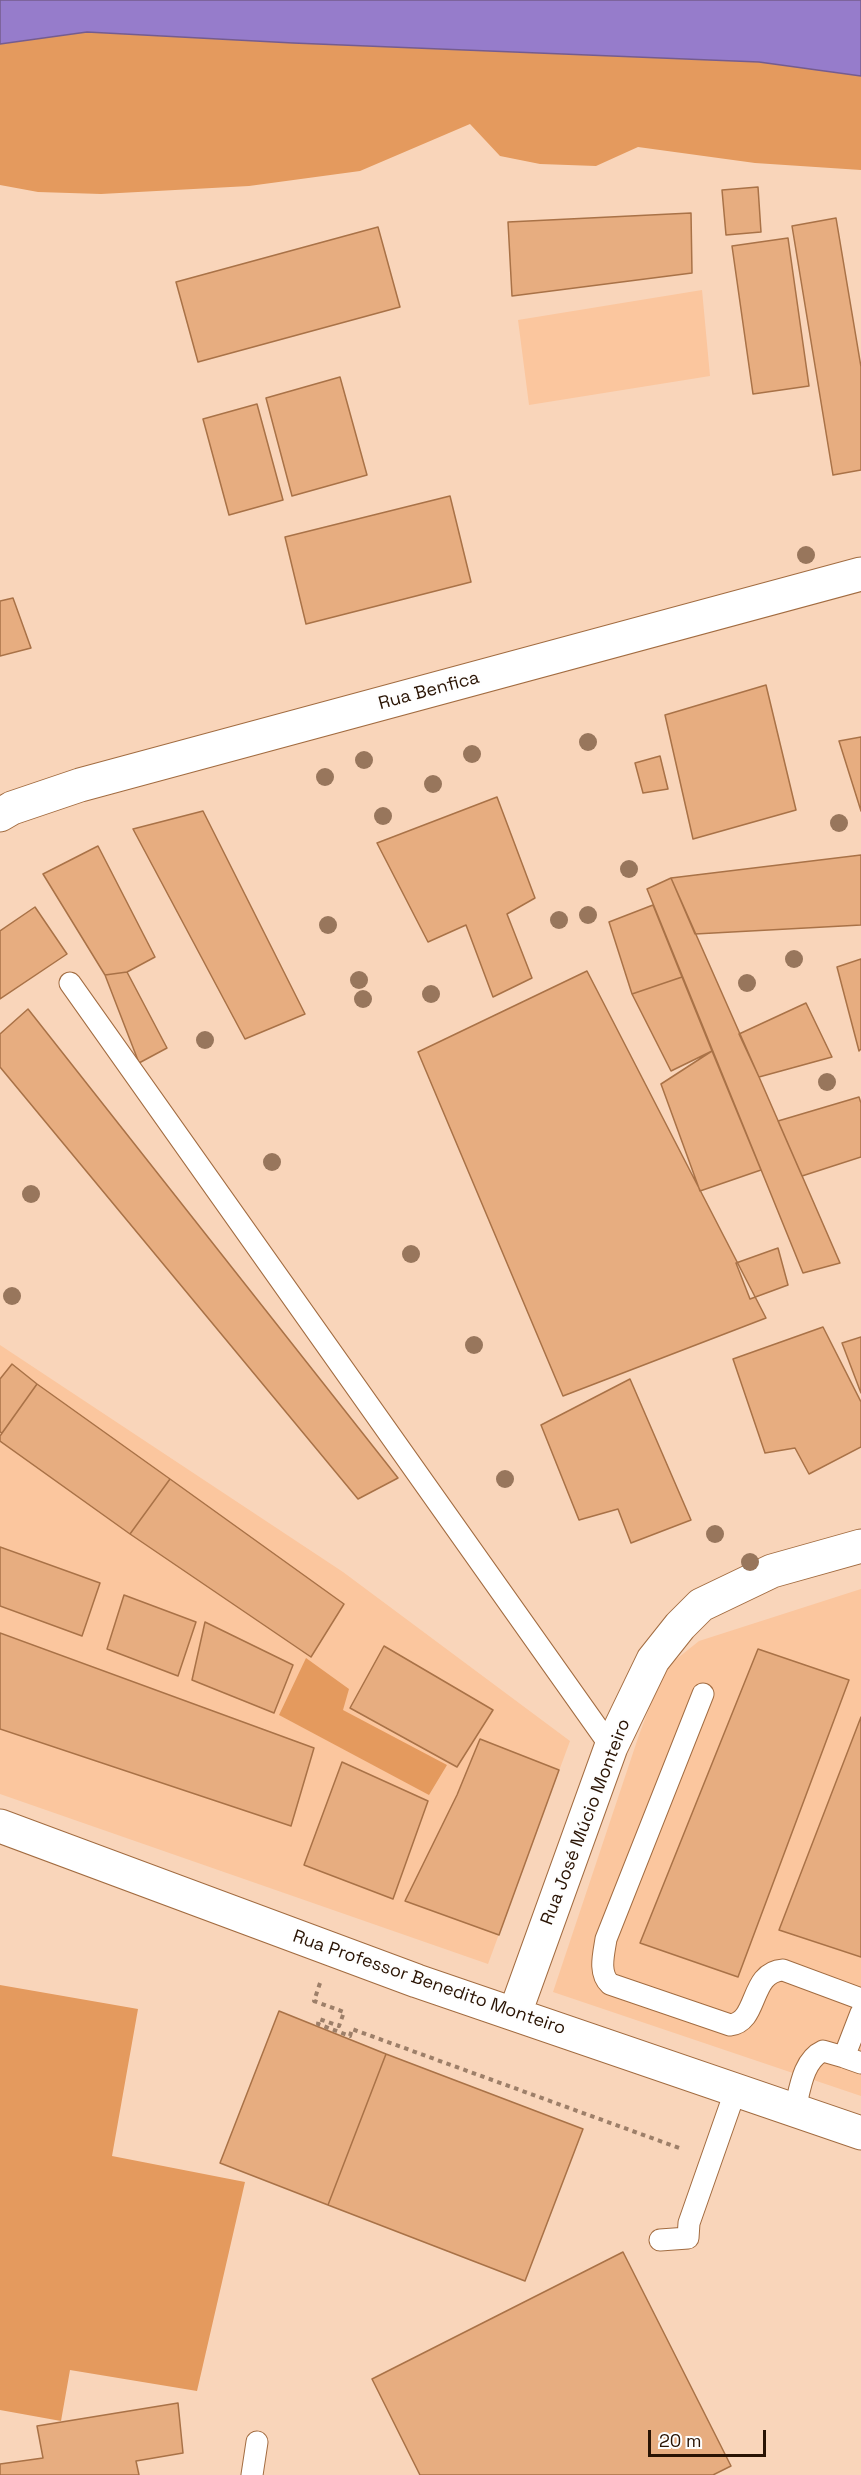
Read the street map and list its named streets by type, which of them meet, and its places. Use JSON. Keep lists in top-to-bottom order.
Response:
{
  "streets": {
    "street": ["Rua Benfica", "Rua José Múcio Monteiro", "Rua Professor Benedito Monteiro"]
  },
  "crossings": [
    ["Rua José Múcio Monteiro", "Rua Professor Benedito Monteiro"]
  ],
  "scale_bar": "20 m"
}
